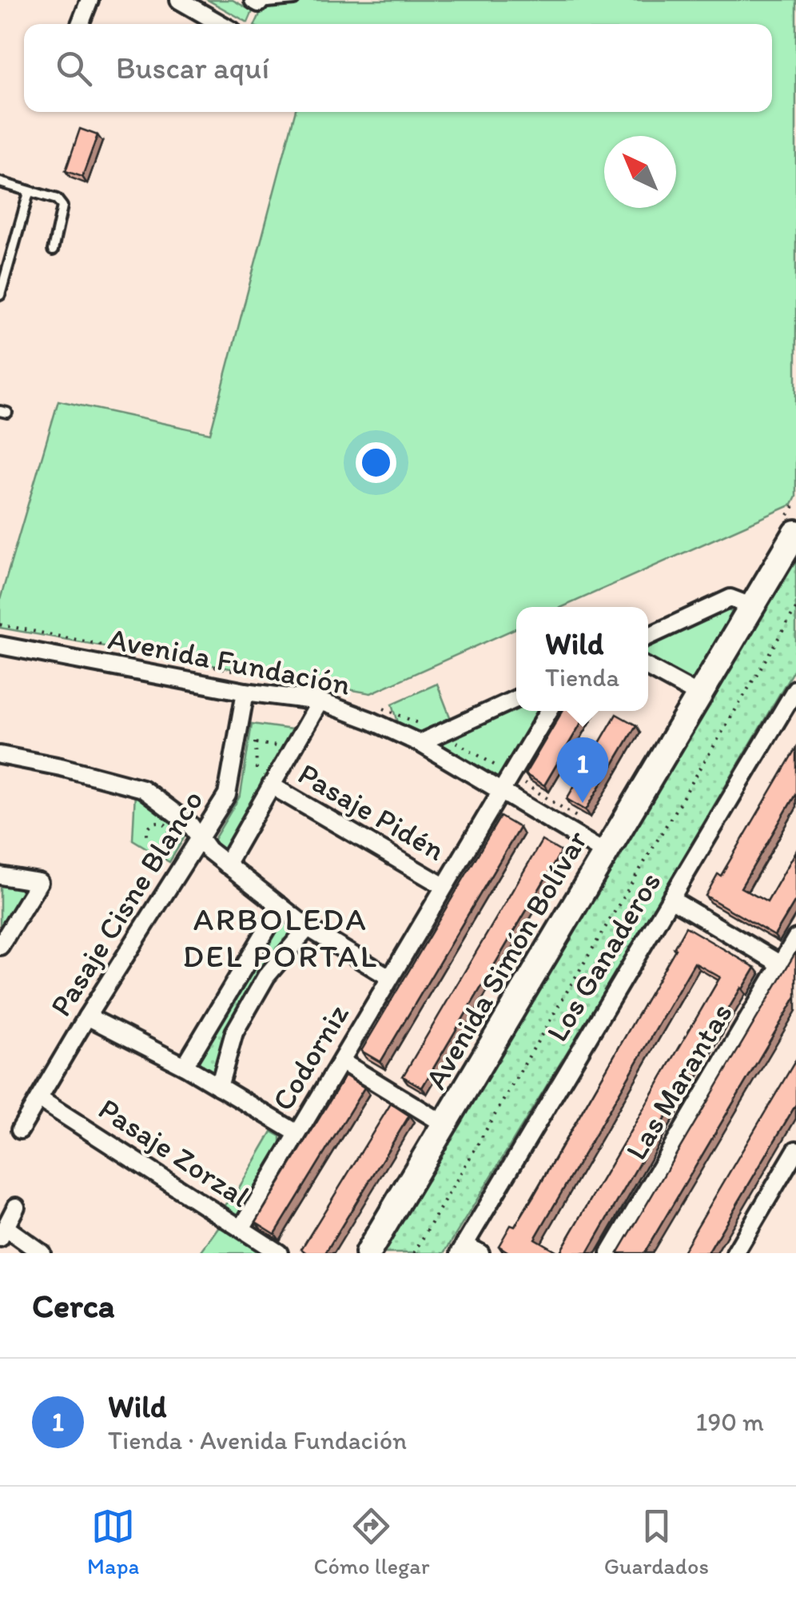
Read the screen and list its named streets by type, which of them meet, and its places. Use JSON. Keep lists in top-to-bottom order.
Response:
{
  "streets": {
    "street": [
      "Avenida Fundación",
      "Pasaje Pidén",
      "Pasaje Cisne Blanco",
      "Los Ganaderos",
      "Avenida Simón Bolívar",
      "Codorniz",
      "Las Marantas",
      "Pasaje Zorzal"
    ]
  },
  "crossings": [
    ["Avenida Fundación", "Pasaje Cisne Blanco"],
    ["Avenida Fundación", "Avenida Simón Bolívar"],
    ["Avenida Fundación", "Codorniz"],
    ["Pasaje Pidén", "Codorniz"],
    ["Pasaje Cisne Blanco", "Pasaje Zorzal"],
    ["Codorniz", "Pasaje Zorzal"]
  ],
  "districts": ["ARBOLEDA DEL PORTAL"],
  "north": "top left",
  "page": {
    "search": "Buscar aquí",
    "popup": ["Wild", "Tienda"],
    "pins": "1",
    "heading": "Cerca",
    "list": [
      {
        "mark": "1",
        "name": "Wild",
        "note": "Tienda · Avenida Fundación",
        "value": "190 m"
      }
    ],
    "nav": ["Mapa", "Cómo llegar", "Guardados"]
  }
}
